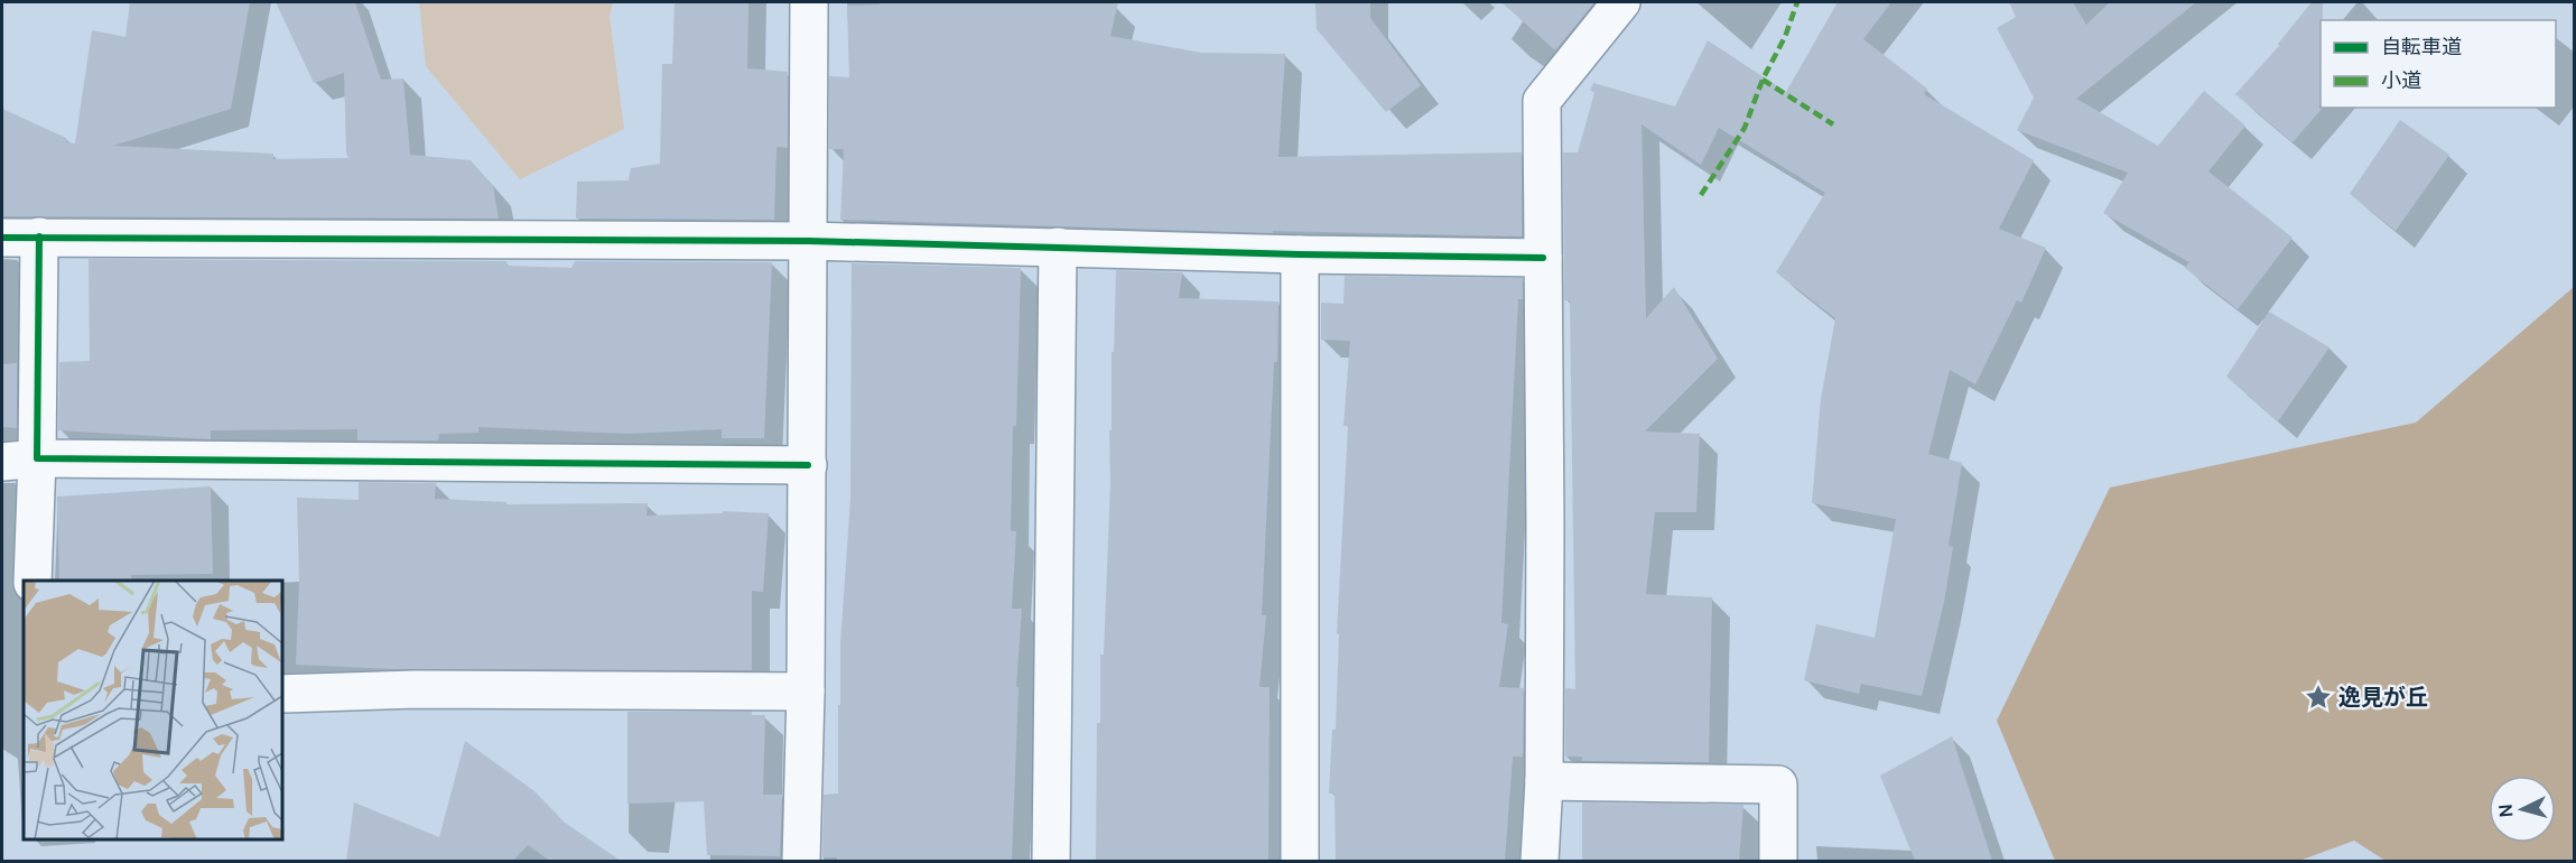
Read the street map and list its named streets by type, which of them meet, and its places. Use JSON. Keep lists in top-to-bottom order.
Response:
{
  "places": {
    "place": ["逸見が丘"]
  },
  "legend": ["自転車道", "小道"],
  "north": "left"
}
